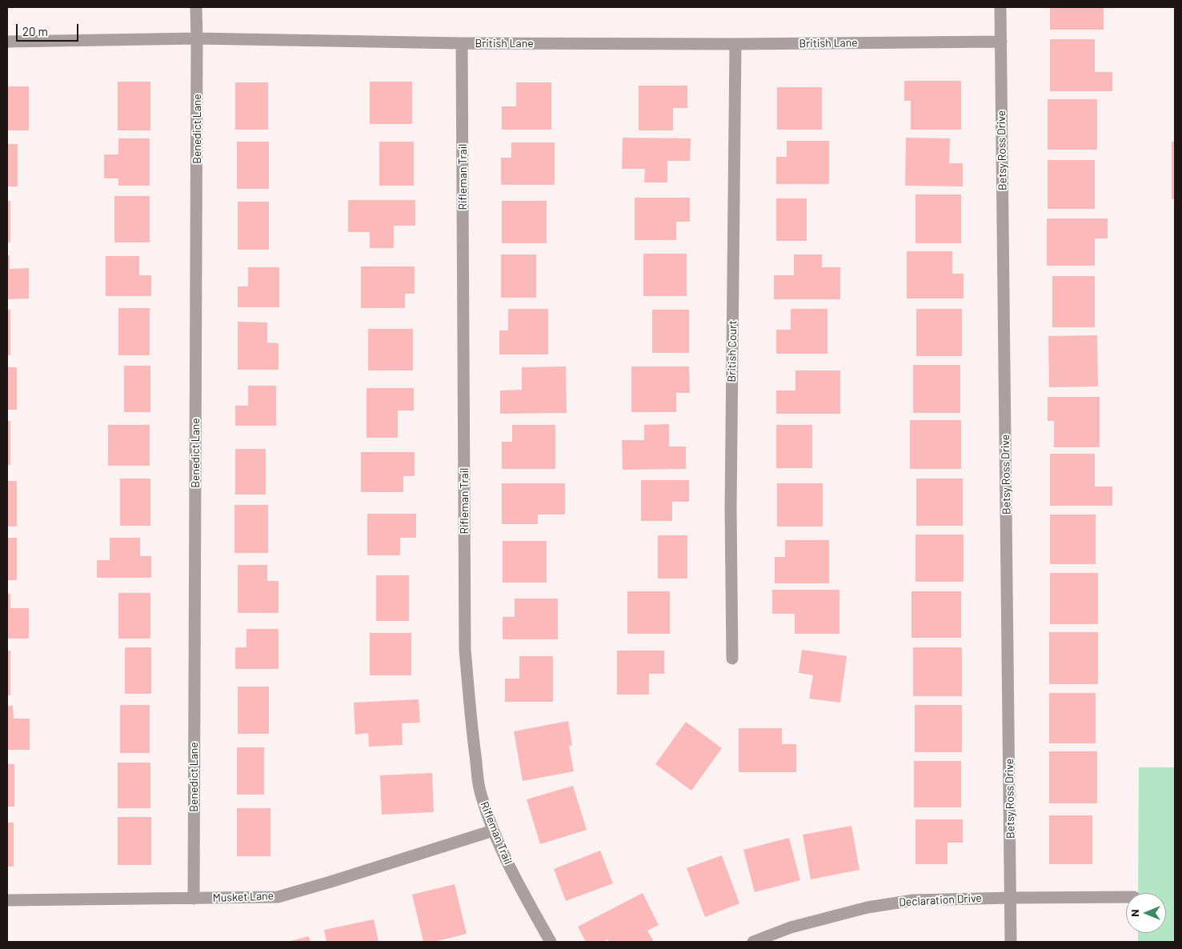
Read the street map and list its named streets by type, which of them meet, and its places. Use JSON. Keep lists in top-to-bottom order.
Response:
{
  "streets": {
    "street": [
      "British Lane",
      "Benedict Lane",
      "Betsy Ross Drive",
      "Rifleman Trail",
      "British Court",
      "Musket Lane",
      "Declaration Drive"
    ]
  },
  "crossings": [
    ["British Lane", "Benedict Lane"],
    ["British Lane", "Betsy Ross Drive"],
    ["British Lane", "Rifleman Trail"],
    ["British Lane", "British Court"],
    ["Benedict Lane", "Musket Lane"],
    ["Betsy Ross Drive", "Declaration Drive"],
    ["Rifleman Trail", "Musket Lane"]
  ],
  "scale_bar": "20 m",
  "north": "left"
}
